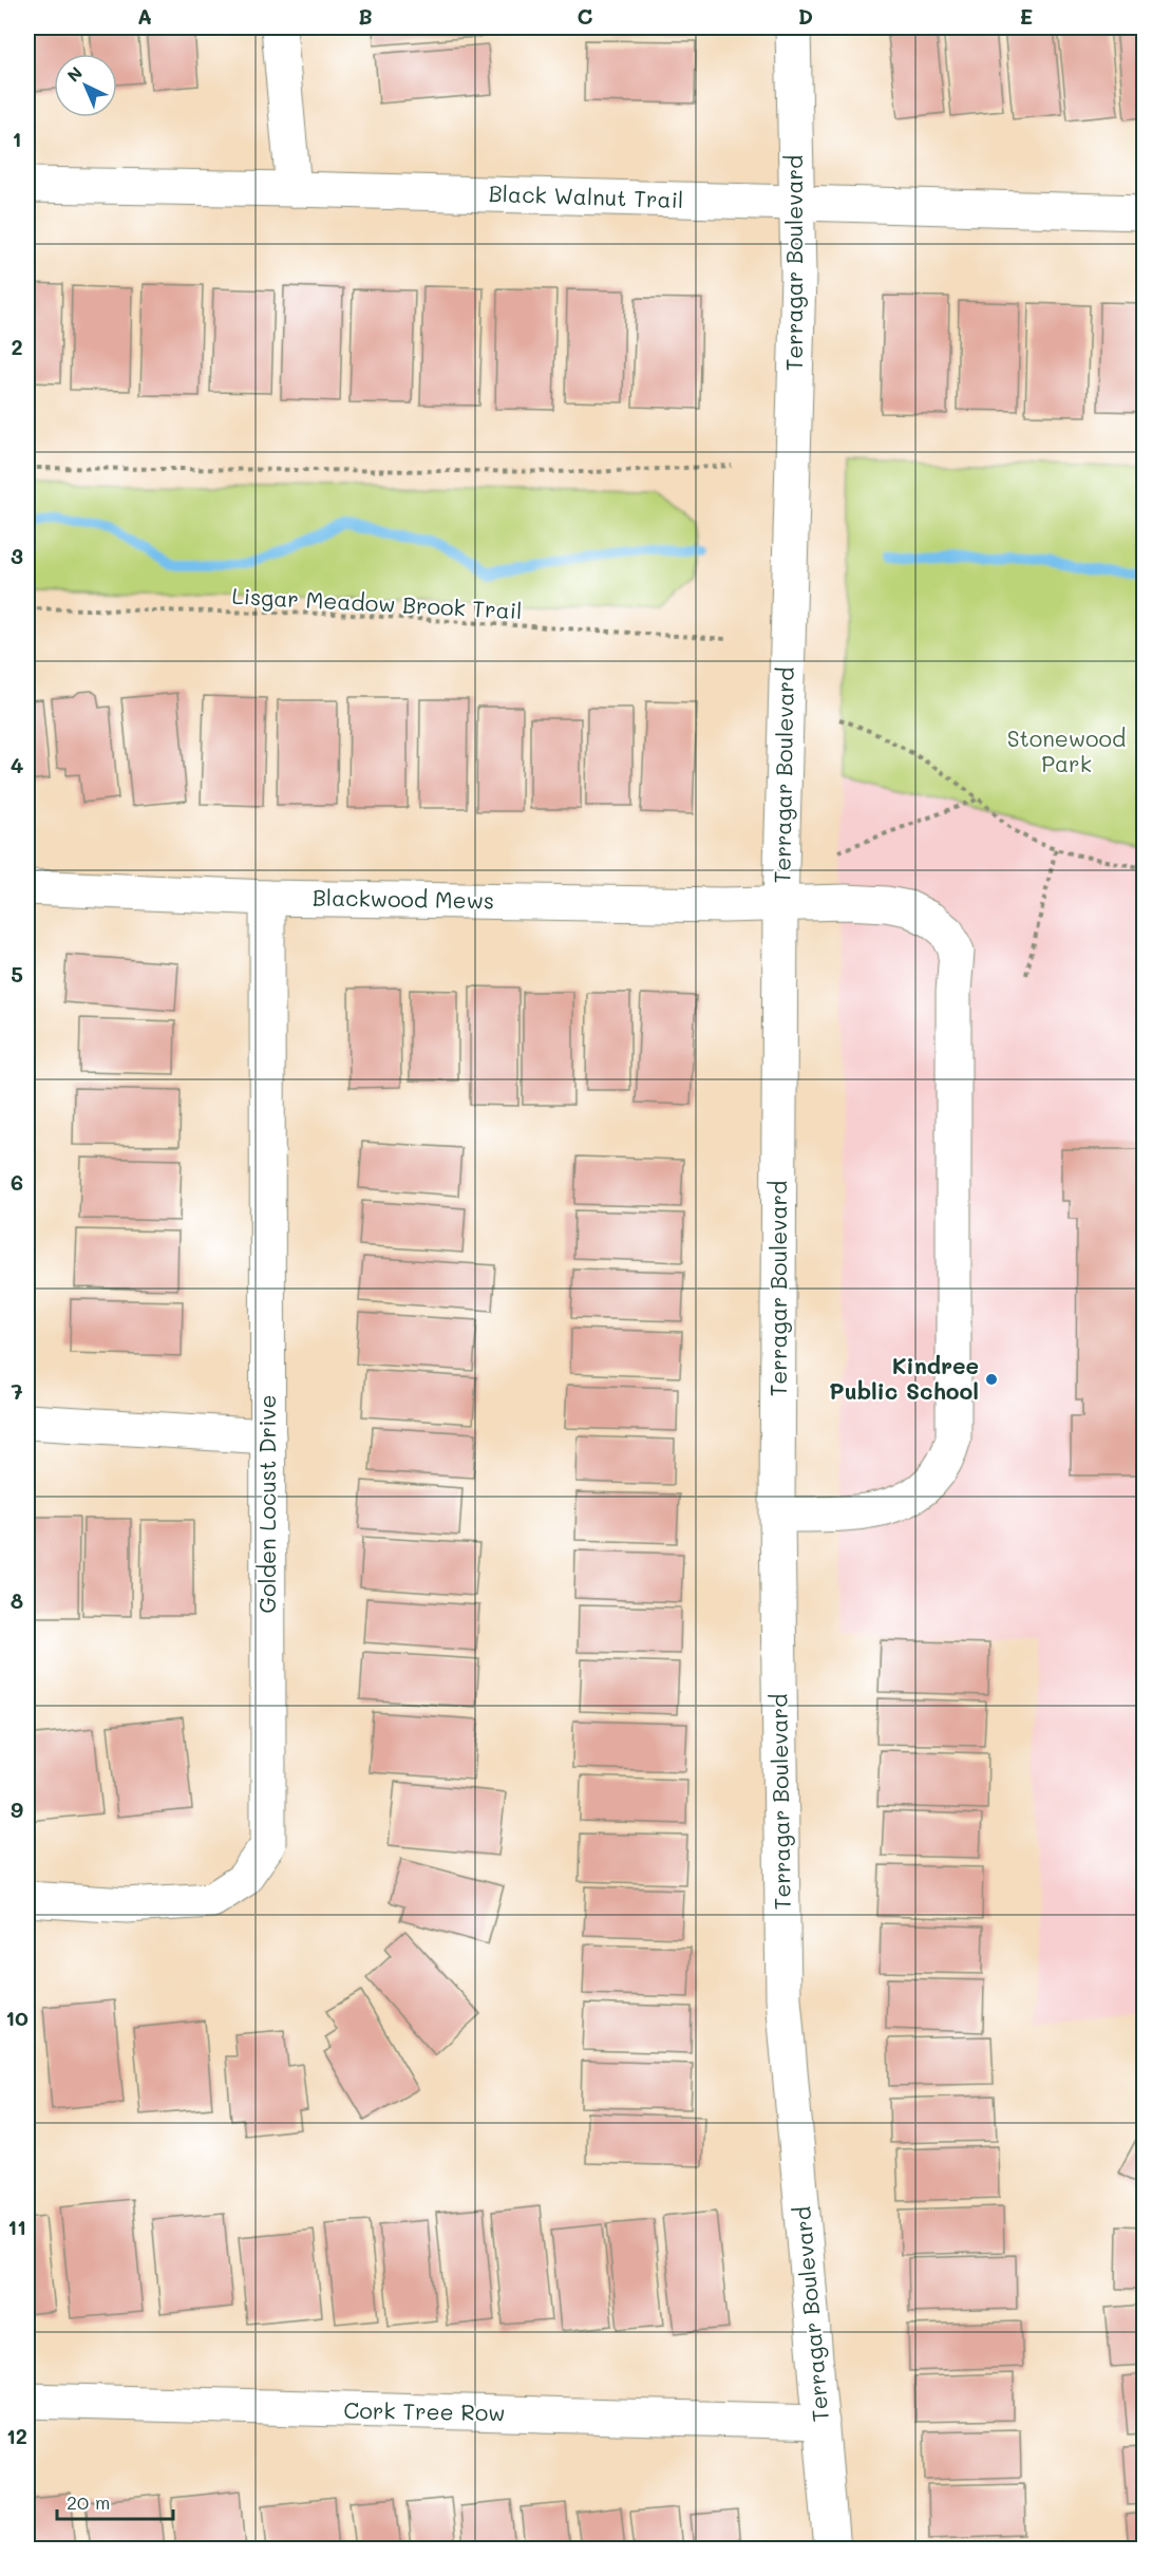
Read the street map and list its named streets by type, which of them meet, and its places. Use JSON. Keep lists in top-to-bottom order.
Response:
{
  "streets": {
    "street": [
      "Black Walnut Trail",
      "Terragar Boulevard",
      "Blackwood Mews",
      "Golden Locust Drive",
      "Cork Tree Row"
    ],
    "path": ["Lisgar Meadow Brook Trail"]
  },
  "crossings": [
    ["Black Walnut Trail", "Terragar Boulevard"],
    ["Terragar Boulevard", "Blackwood Mews"],
    ["Terragar Boulevard", "Cork Tree Row"],
    ["Blackwood Mews", "Golden Locust Drive"]
  ],
  "parks": ["Stonewood Park"],
  "places": ["Kindree Public School"],
  "scale_bar": "20 m",
  "north": "top left",
  "grid": {
    "columns": [
      "A",
      "B",
      "C",
      "D",
      "E"
    ],
    "rows": [
      "1",
      "2",
      "3",
      "4",
      "5",
      "6",
      "7",
      "8",
      "9",
      "10",
      "11",
      "12"
    ]
  }
}
